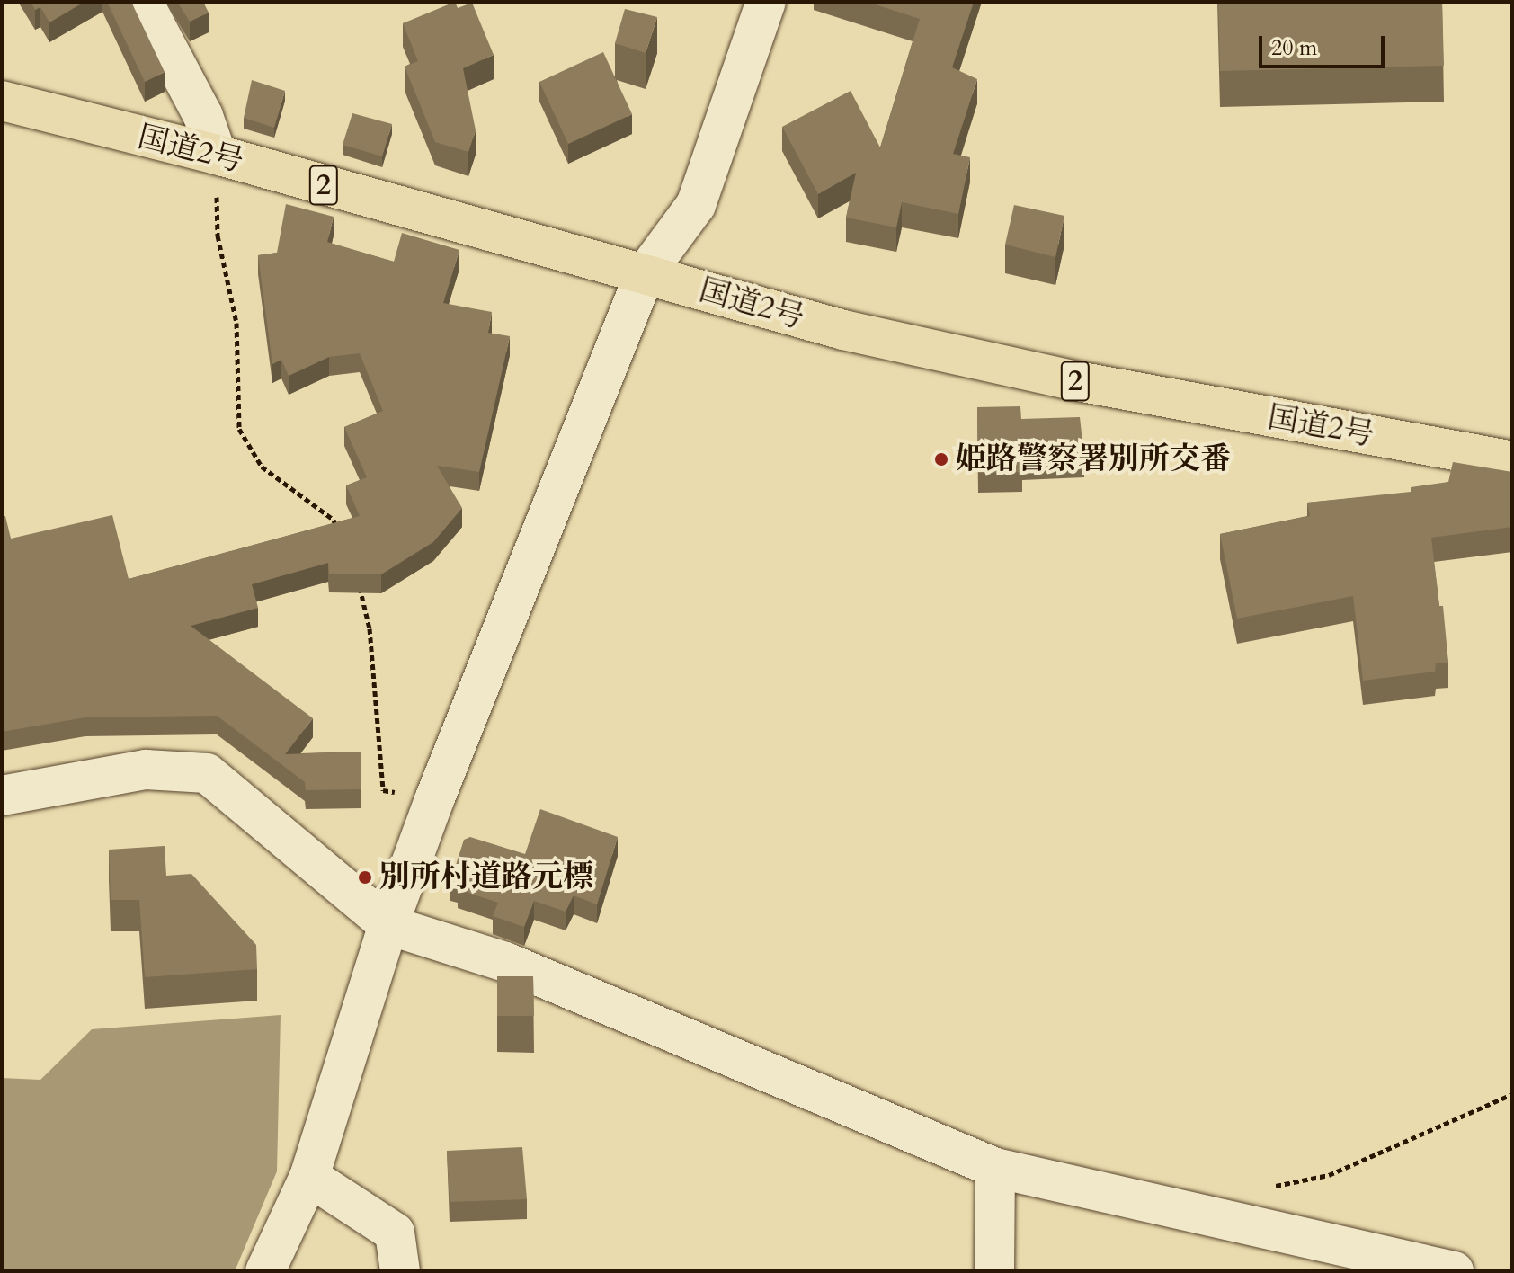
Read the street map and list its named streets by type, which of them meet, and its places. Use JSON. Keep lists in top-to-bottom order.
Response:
{
  "streets": {
    "highway": ["国道2号", "2"]
  },
  "places": ["姫路警察署別所交番", "別所村道路元標"],
  "scale_bar": "20 m"
}
